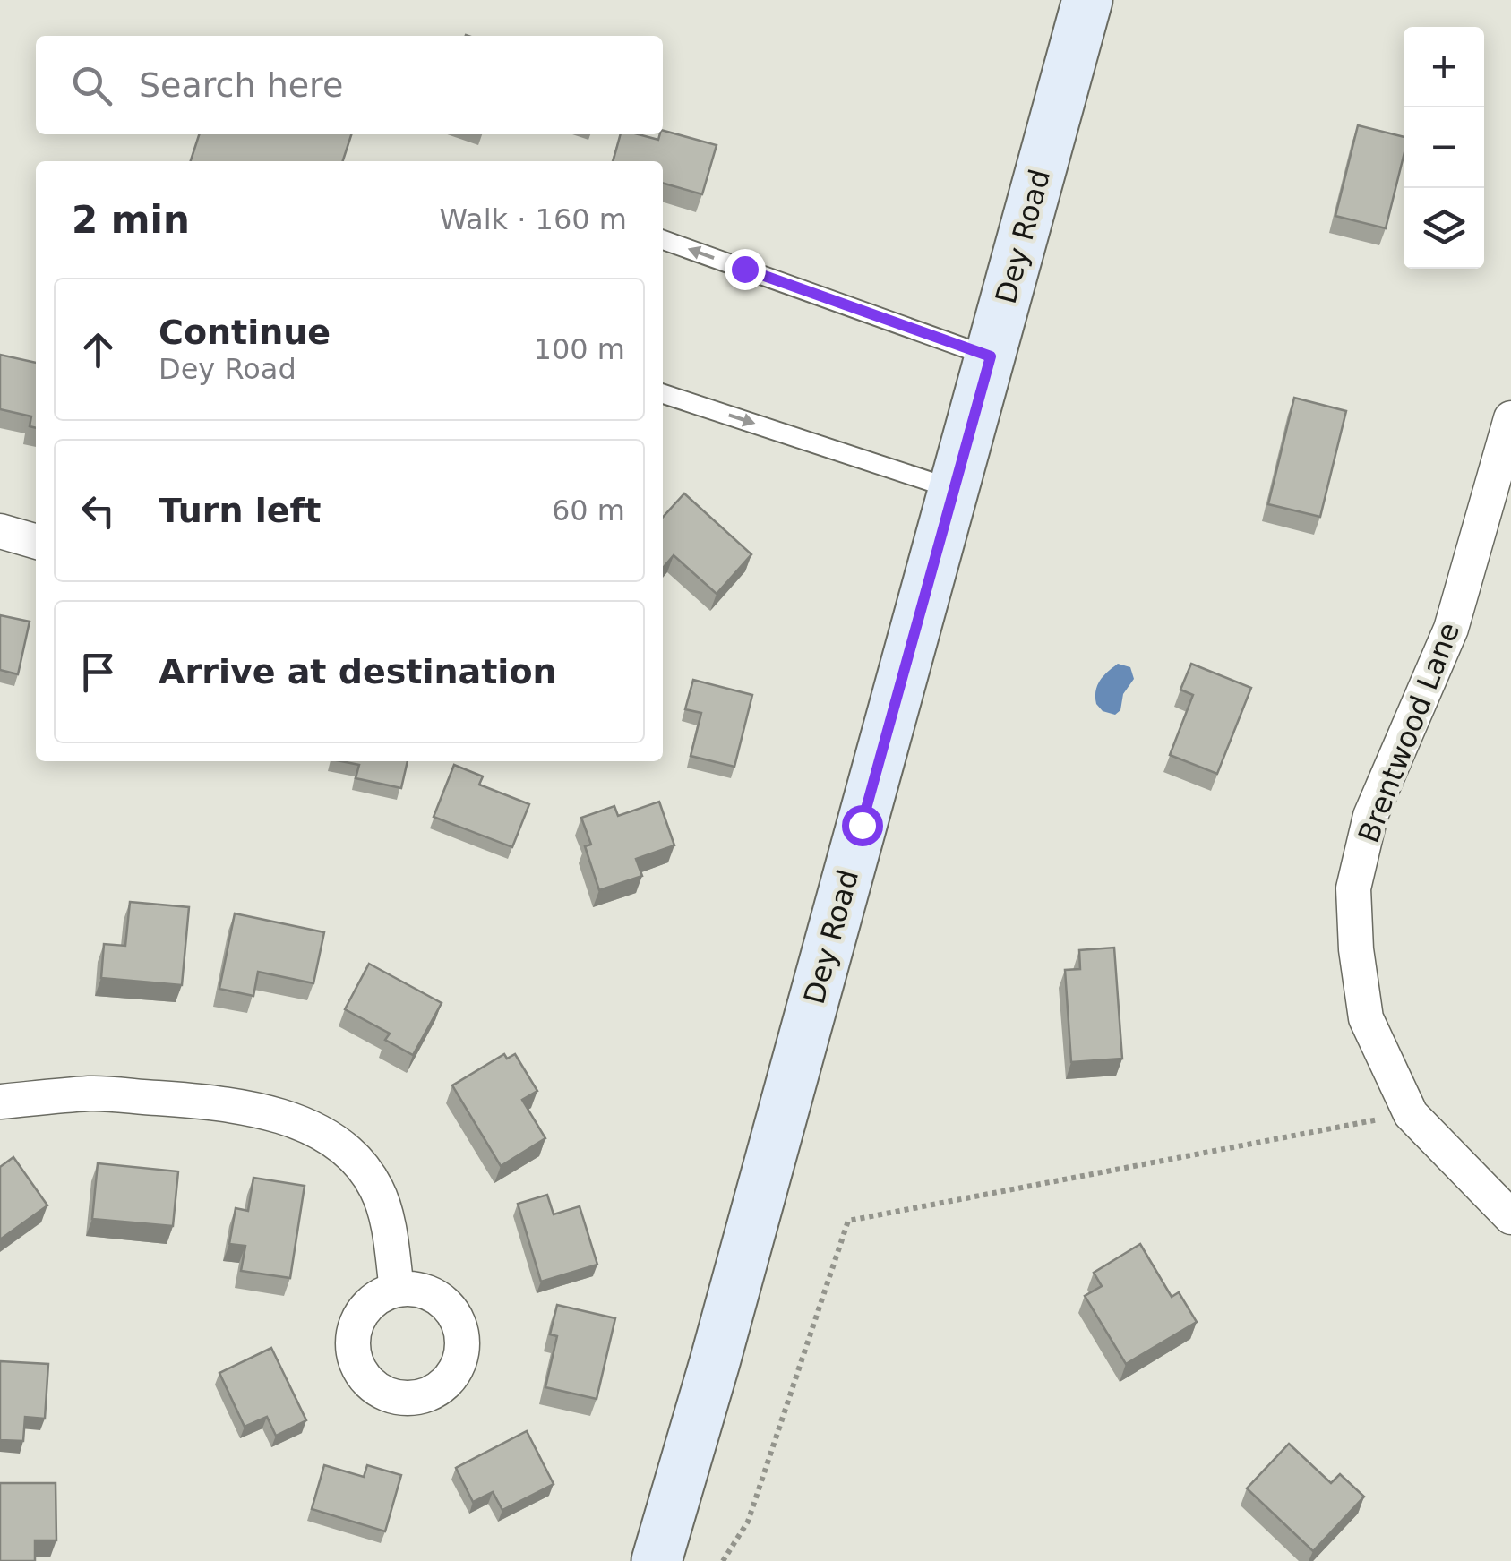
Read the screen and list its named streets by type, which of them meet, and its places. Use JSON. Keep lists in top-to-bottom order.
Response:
{
  "streets": {
    "main road": ["Dey Road"],
    "street": ["Brentwood Lane"]
  },
  "page": {
    "map_buttons": ["+", "−"],
    "search": "Search here",
    "heading": ["2 min", "Walk · 160 m"],
    "list": [
      ["Continue", "Dey Road", "100 m"],
      ["Turn left", "60 m"],
      "Arrive at destination"
    ]
  }
}
